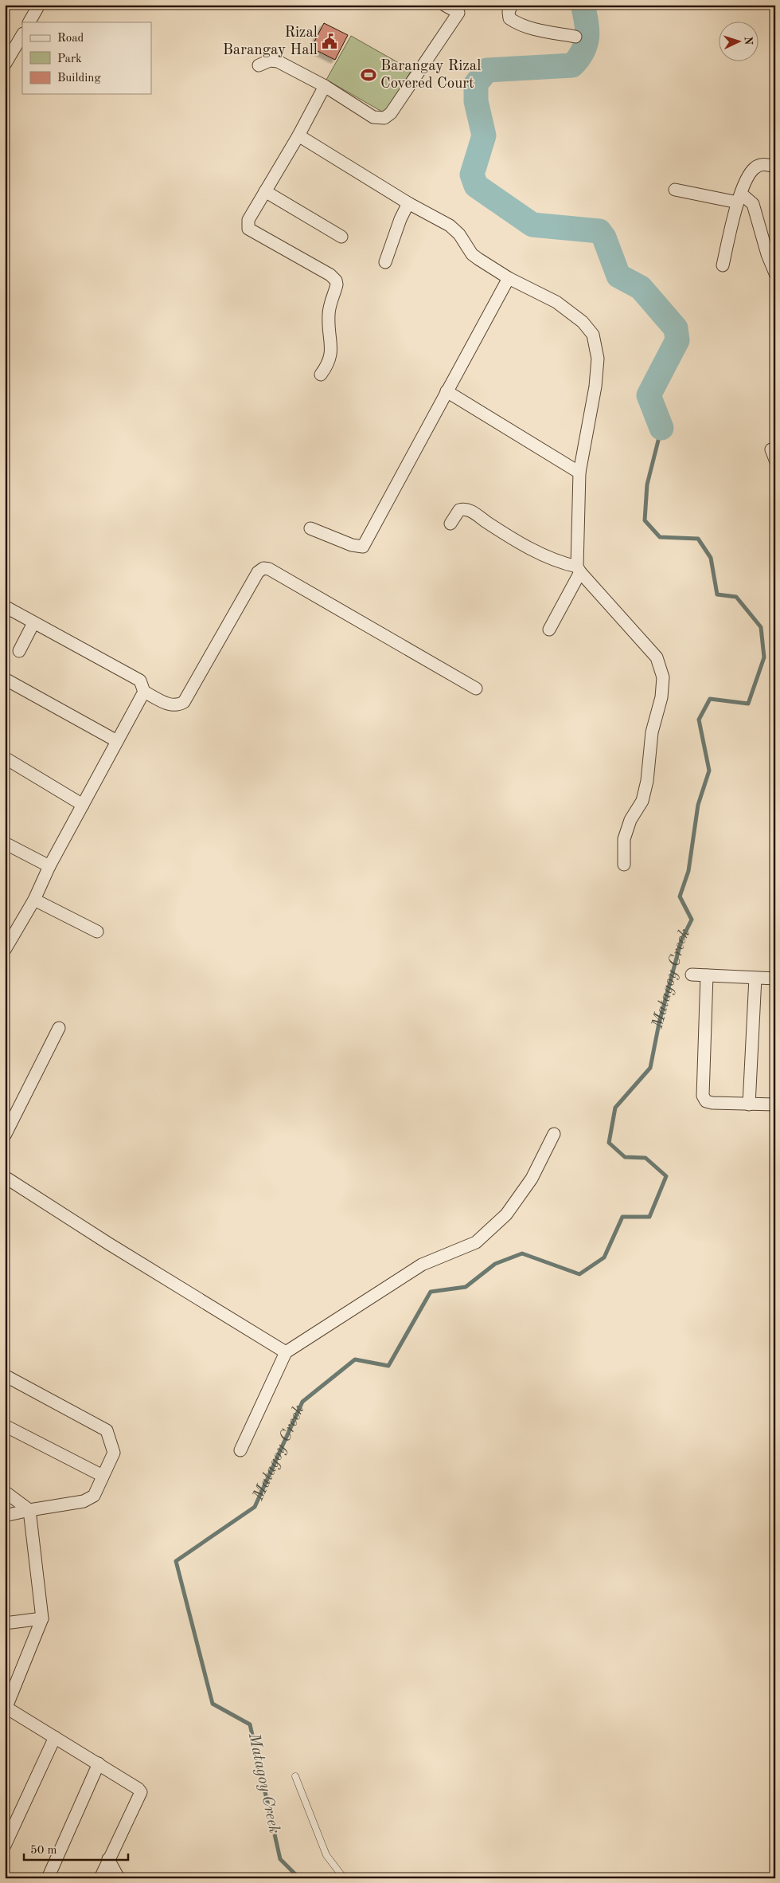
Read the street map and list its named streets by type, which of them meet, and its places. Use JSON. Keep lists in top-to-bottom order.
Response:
{
  "water": ["Matagoy Creek"],
  "places": {
    "public building": ["Rizal Barangay Hall"],
    "sports": ["Barangay Rizal Covered Court"]
  },
  "legend": ["Road", "Park", "Building"],
  "scale_bar": "50 m",
  "north": "right"
}
